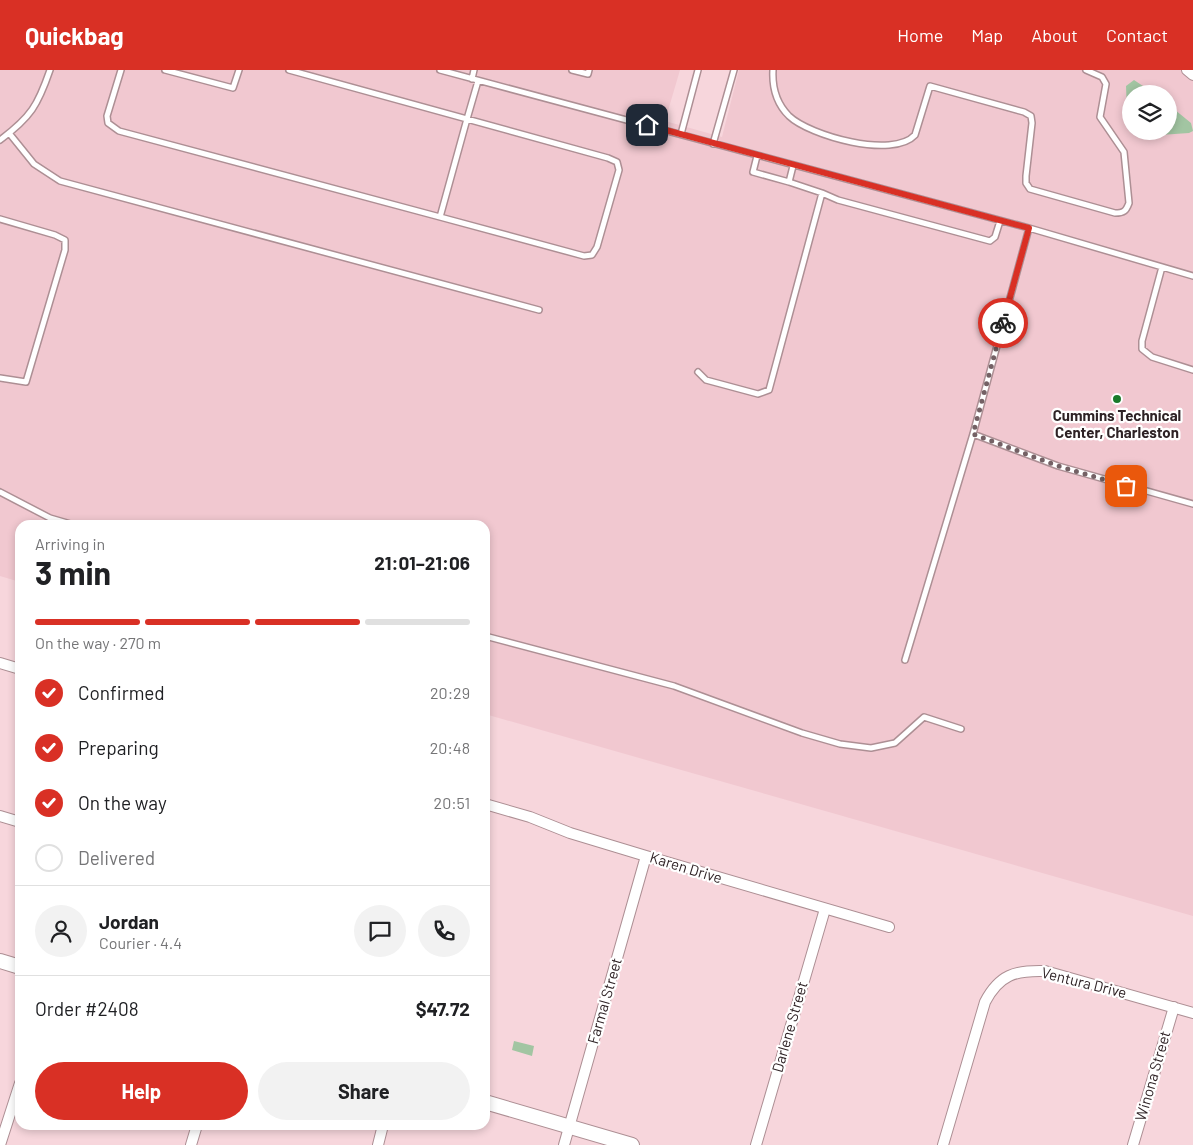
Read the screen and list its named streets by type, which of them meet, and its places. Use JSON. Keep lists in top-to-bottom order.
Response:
{
  "streets": {
    "street": [
      "Karen Drive",
      "Ventura Drive",
      "Farmal Street",
      "Darlene Street",
      "Winona Street"
    ]
  },
  "crossings": [
    ["Karen Drive", "Farmal Street"],
    ["Karen Drive", "Darlene Street"],
    ["Ventura Drive", "Winona Street"]
  ],
  "places": ["Cummins Technical Center, Charleston"],
  "page": {
    "header": "Quickbag",
    "nav": [
      "Home",
      "Map",
      "About",
      "Contact"
    ],
    "heading": ["3 min", "Arriving in", "21:01–21:06"],
    "panel": [
      "Jordan",
      "Courier · 4.4",
      "Order #2408",
      "$47.72"
    ],
    "bar": "On the way · 270 m",
    "list": [
      ["Confirmed", "20:29"],
      ["Preparing", "20:48"],
      ["On the way", "20:51"],
      "Delivered"
    ],
    "buttons": ["Help", "Share"]
  }
}
